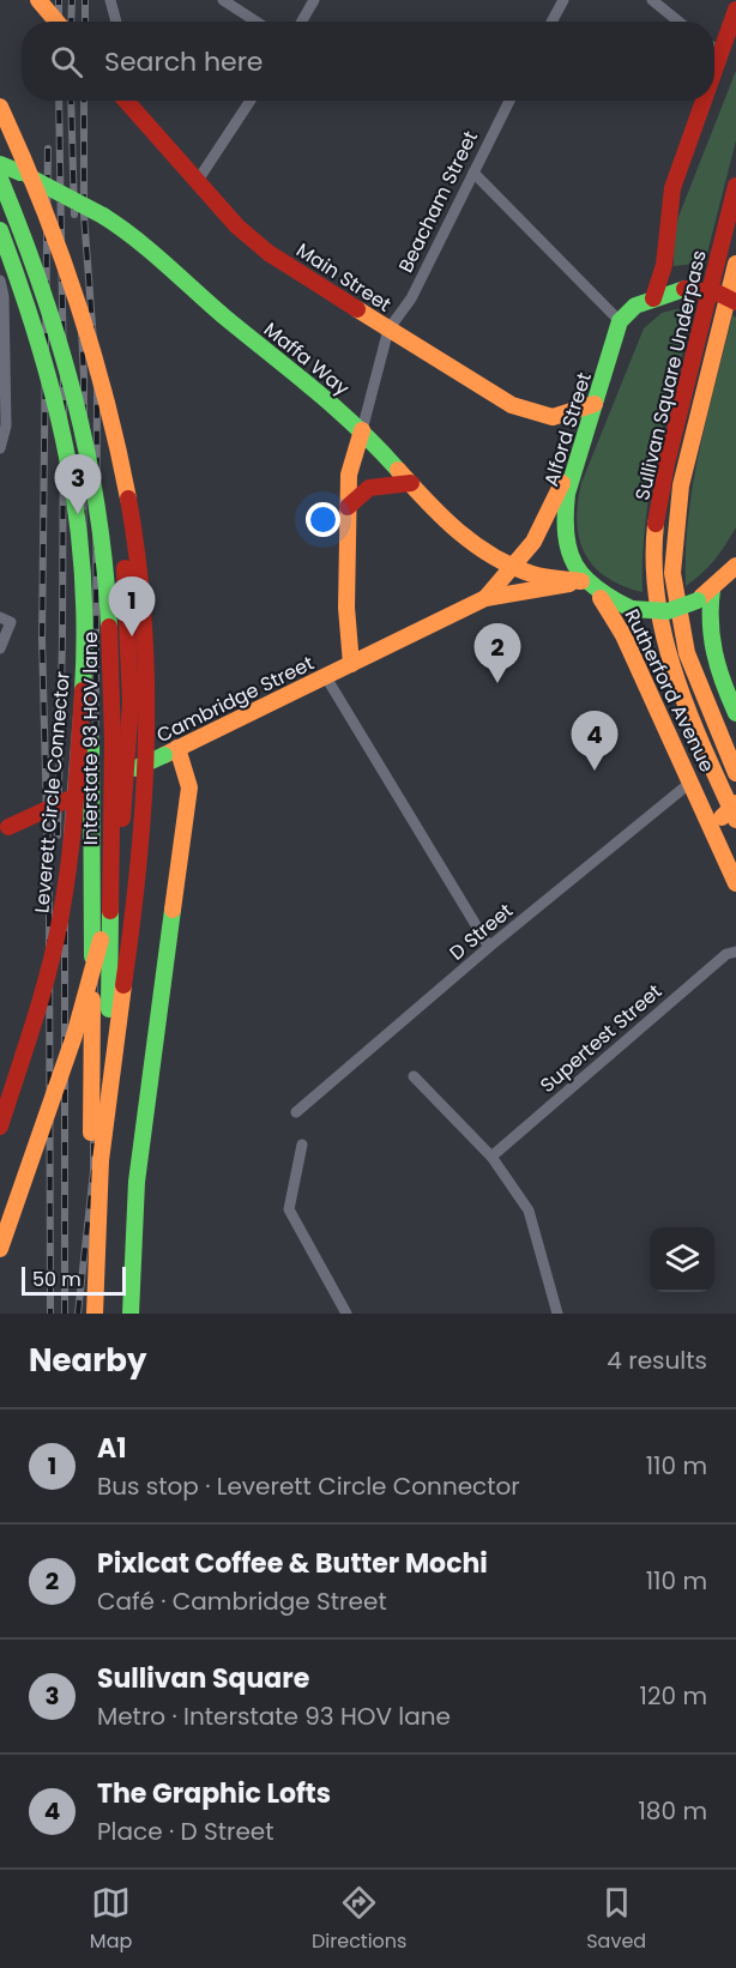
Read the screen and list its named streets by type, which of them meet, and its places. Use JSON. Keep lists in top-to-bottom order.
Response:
{
  "streets": {
    "main road": [
      "Beacham Street",
      "Main Street",
      "Maffa Way",
      "Sullivan Square Underpass",
      "Alford Street",
      "Rutherford Avenue",
      "Cambridge Street",
      "Interstate 93 HOV lane",
      "Leverett Circle Connector"
    ],
    "street": ["D Street", "Supertest Street"]
  },
  "crossings": [
    ["Beacham Street", "Main Street"],
    ["Beacham Street", "Maffa Way"],
    ["Beacham Street", "Cambridge Street"],
    ["Main Street", "Alford Street"],
    ["Maffa Way", "Alford Street"],
    ["Maffa Way", "Cambridge Street"],
    ["Alford Street", "Rutherford Avenue"],
    ["Alford Street", "Cambridge Street"],
    ["Rutherford Avenue", "D Street"]
  ],
  "scale_bar": "50 m",
  "page": {
    "search": "Search here",
    "pins": [
      "3",
      "1",
      "2",
      "4"
    ],
    "scale": "50 m",
    "heading": ["Nearby", "4 results"],
    "list": [
      {
        "mark": "1",
        "name": "A1",
        "note": "Bus stop · Leverett Circle Connector",
        "value": "110 m"
      },
      {
        "mark": "2",
        "name": "Pixlcat Coffee & Butter Mochi",
        "note": "Café · Cambridge Street",
        "value": "110 m"
      },
      {
        "mark": "3",
        "name": "Sullivan Square",
        "note": "Metro · Interstate 93 HOV lane",
        "value": "120 m"
      },
      {
        "mark": "4",
        "name": "The Graphic Lofts",
        "note": "Place · D Street",
        "value": "180 m"
      }
    ],
    "nav": ["Map", "Directions", "Saved"]
  }
}
